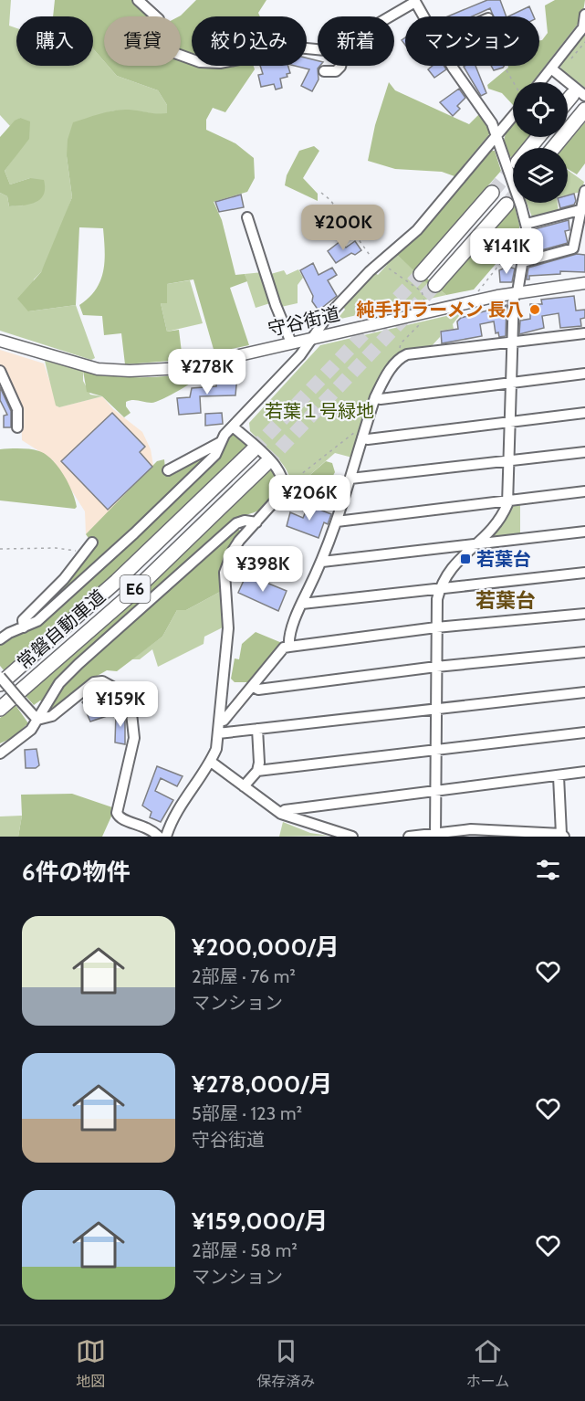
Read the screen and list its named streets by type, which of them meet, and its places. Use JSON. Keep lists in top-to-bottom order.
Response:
{
  "streets": {
    "highway": ["E6", "常磐自動車道"],
    "main road": ["守谷街道"]
  },
  "districts": ["若葉台"],
  "parks": ["若葉１号緑地"],
  "places": {
    "other": ["純手打ラーメン 長八"],
    "transit": ["若葉台"]
  },
  "page": {
    "chip": [
      "購入",
      "賃貸",
      "絞り込み",
      "新着",
      "マンション"
    ],
    "price": [
      "¥200K",
      "¥141K",
      "¥278K",
      "¥206K",
      "¥398K",
      "¥159K"
    ],
    "heading": "6件の物件",
    "list": [
      {
        "name": "¥200,000/月",
        "note": "2部屋 · 76 m² · マンション"
      },
      {
        "name": "¥278,000/月",
        "note": "5部屋 · 123 m² · 守谷街道"
      },
      {
        "name": "¥159,000/月",
        "note": "2部屋 · 58 m² · マンション"
      }
    ],
    "tabs": ["地図", "保存済み", "ホーム"]
  }
}
